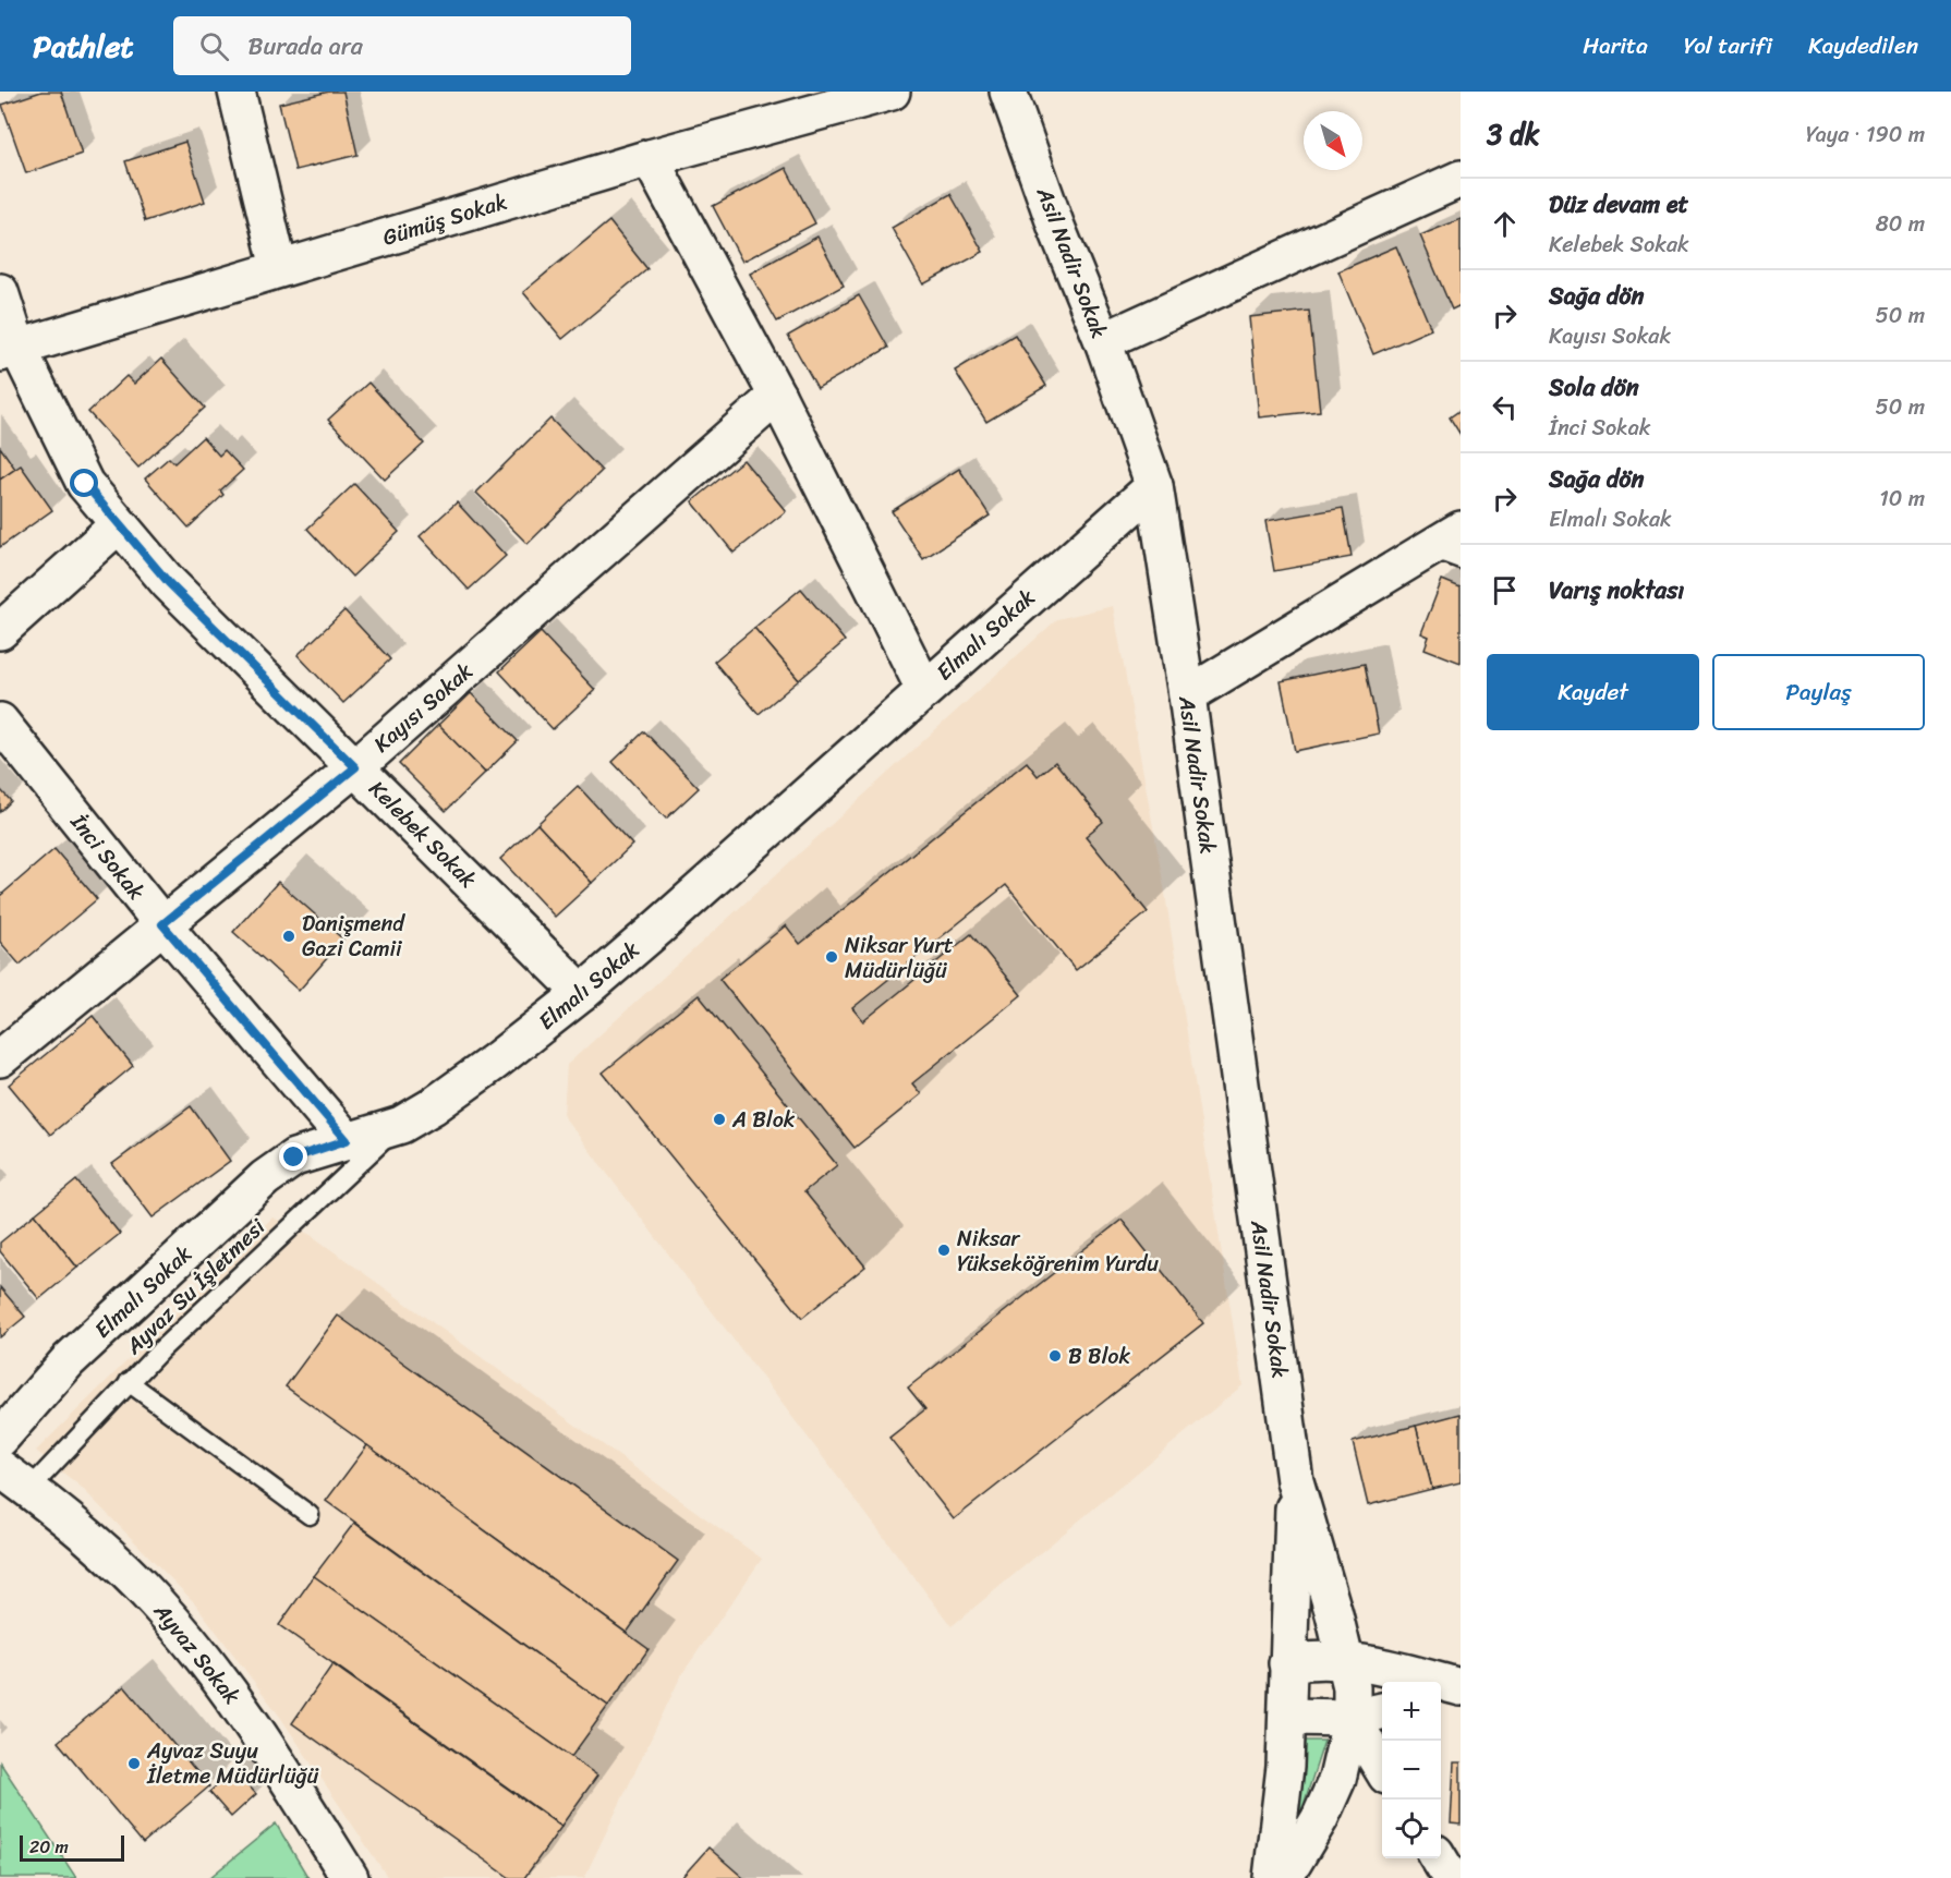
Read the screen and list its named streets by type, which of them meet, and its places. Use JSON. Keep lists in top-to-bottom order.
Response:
{
  "streets": {
    "street": [
      "Gümüş Sokak",
      "Asil Nadir Sokak",
      "Elmalı Sokak",
      "Kayısı Sokak",
      "Kelebek Sokak",
      "İnci Sokak",
      "Ayvaz Sokak"
    ],
    "lane": ["Ayvaz Su İşletmesi"]
  },
  "crossings": [
    ["Gümüş Sokak", "Kelebek Sokak"],
    ["Asil Nadir Sokak", "Elmalı Sokak"],
    ["Elmalı Sokak", "Kelebek Sokak"],
    ["Elmalı Sokak", "İnci Sokak"],
    ["Elmalı Sokak", "Ayvaz Su İşletmesi"],
    ["Kayısı Sokak", "Kelebek Sokak"],
    ["Kayısı Sokak", "İnci Sokak"],
    ["Ayvaz Su İşletmesi", "Ayvaz Sokak"]
  ],
  "places": [
    "Danişmend Gazi Camii",
    "Niksar Yurt Müdürlüğü",
    "A Blok",
    "Niksar Yükseköğrenim Yurdu",
    "B Blok",
    "Ayvaz Suyu İletme Müdürlüğü"
  ],
  "scale_bar": "20 m",
  "north": "bottom right",
  "page": {
    "header": "Pathlet",
    "search": "Burada ara",
    "nav": ["Harita", "Yol tarifi", "Kaydedilen"],
    "heading": ["3 dk", "Yaya · 190 m"],
    "list": [
      ["Düz devam et", "Kelebek Sokak", "80 m"],
      ["Sağa dön", "Kayısı Sokak", "50 m"],
      ["Sola dön", "İnci Sokak", "50 m"],
      ["Sağa dön", "Elmalı Sokak", "10 m"],
      "Varış noktası"
    ],
    "buttons": ["Kaydet", "Paylaş"],
    "map_buttons": ["+", "−"],
    "scale": "20 m"
  }
}
